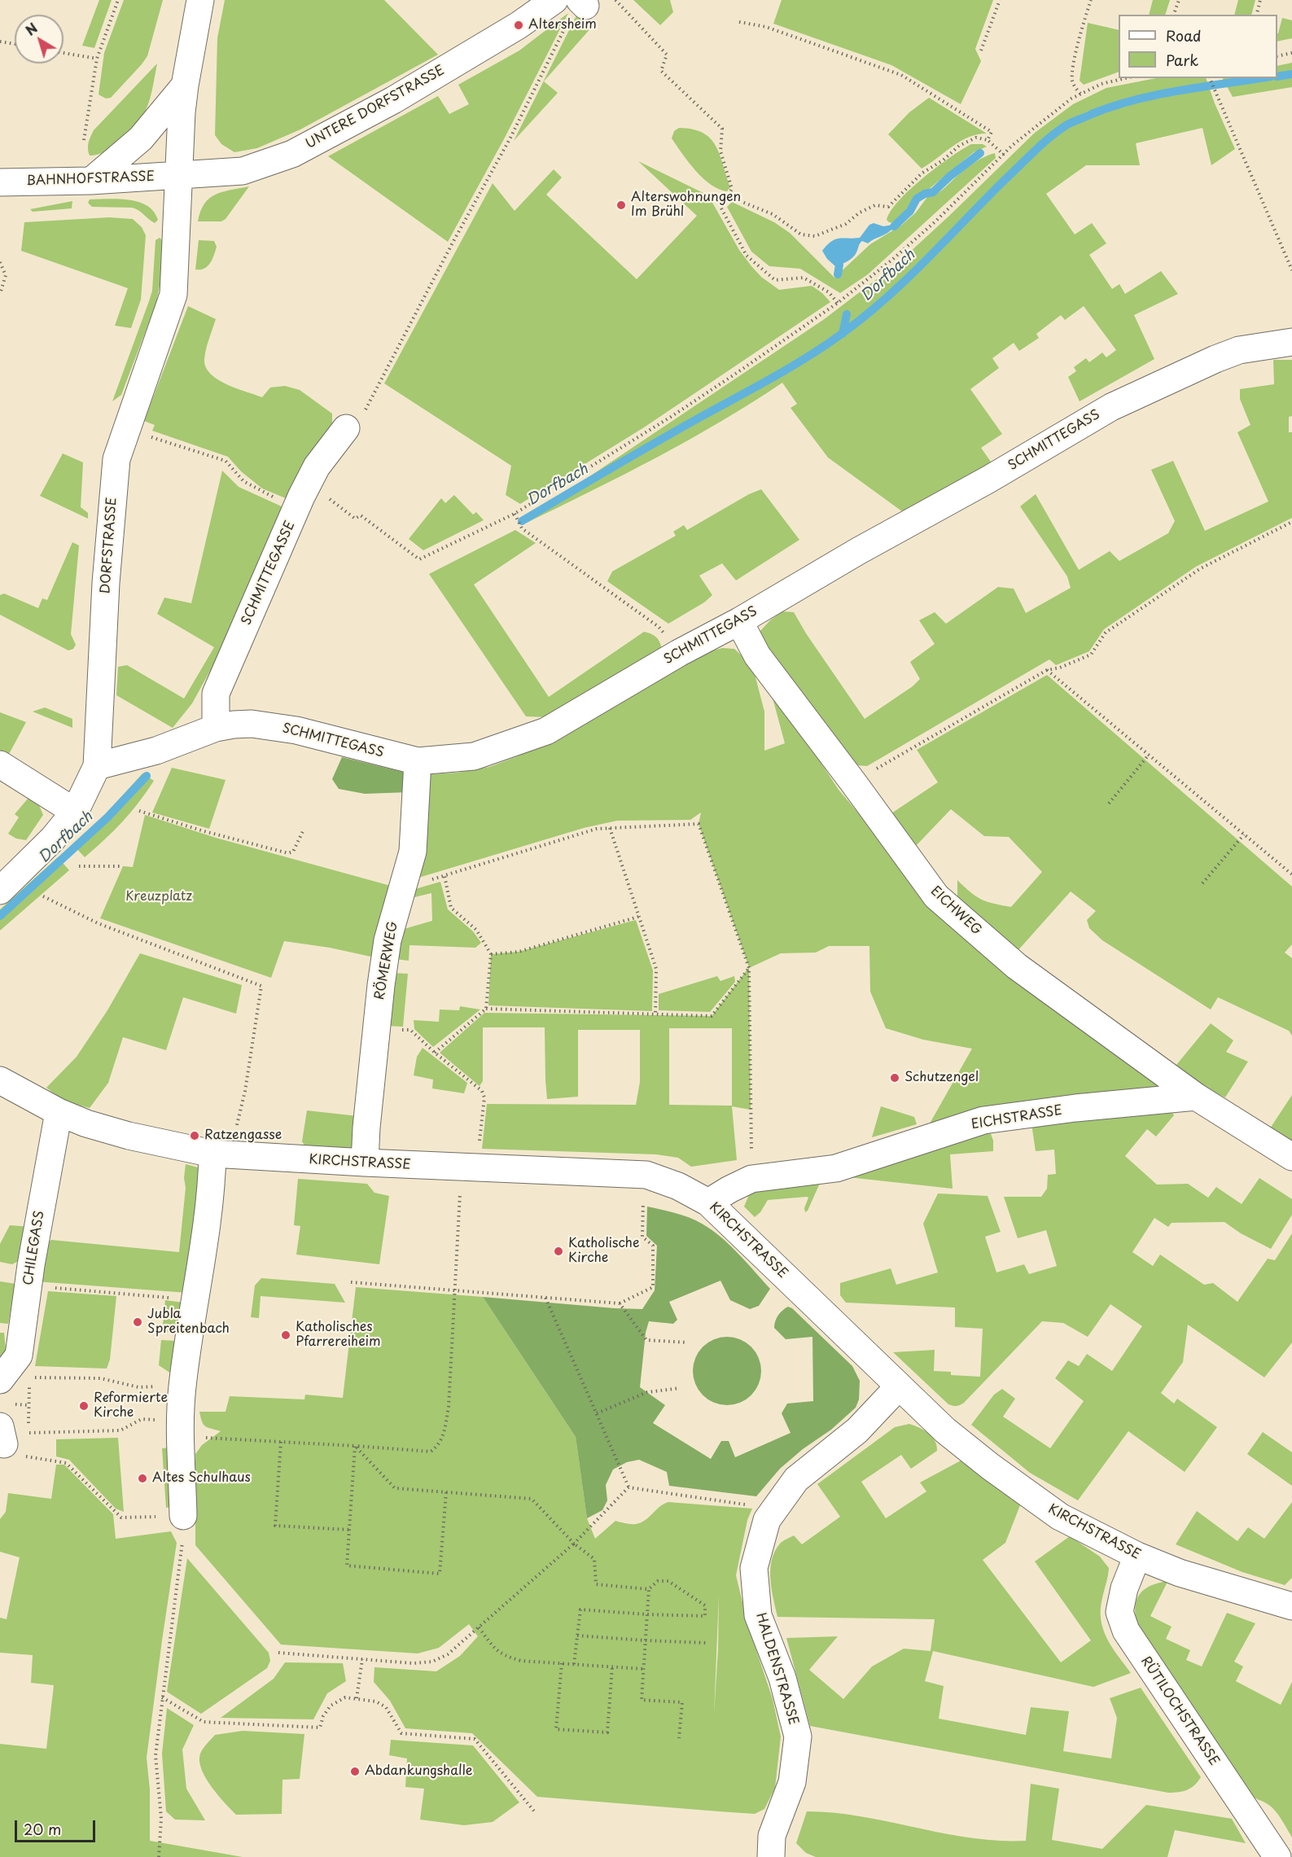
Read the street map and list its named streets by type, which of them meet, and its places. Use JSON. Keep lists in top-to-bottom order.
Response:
{
  "streets": {
    "street": [
      "UNTERE DORFSTRASSE",
      "BAHNHOFSTRASSE",
      "SCHMITTEGASS",
      "DORFSTRASSE",
      "SCHMITTEGASSE",
      "EICHWEG",
      "RÖMERWEG",
      "EICHSTRASSE",
      "KIRCHSTRASSE",
      "CHILEGASS",
      "HALDENSTRASSE",
      "RÜTILOCHSTRASSE"
    ]
  },
  "crossings": [
    ["UNTERE DORFSTRASSE", "BAHNHOFSTRASSE"],
    ["UNTERE DORFSTRASSE", "DORFSTRASSE"],
    ["BAHNHOFSTRASSE", "DORFSTRASSE"],
    ["SCHMITTEGASS", "DORFSTRASSE"],
    ["SCHMITTEGASS", "SCHMITTEGASSE"],
    ["SCHMITTEGASS", "EICHWEG"],
    ["SCHMITTEGASS", "RÖMERWEG"],
    ["EICHWEG", "EICHSTRASSE"],
    ["RÖMERWEG", "KIRCHSTRASSE"],
    ["EICHSTRASSE", "KIRCHSTRASSE"],
    ["KIRCHSTRASSE", "CHILEGASS"],
    ["KIRCHSTRASSE", "HALDENSTRASSE"],
    ["KIRCHSTRASSE", "RÜTILOCHSTRASSE"]
  ],
  "water": ["Dorfbach"],
  "parks": ["Kreuzplatz"],
  "places": [
    "Altersheim",
    "Alterswohnungen Im Brühl",
    "Schutzengel",
    "Ratzengasse",
    "Katholische Kirche",
    "Jubla Spreitenbach",
    "Katholisches Pfarrereiheim",
    "Reformierte Kirche",
    "Altes Schulhaus",
    "Abdankungshalle"
  ],
  "legend": ["Road", "Park"],
  "scale_bar": "20 m",
  "north": "top left"
}
